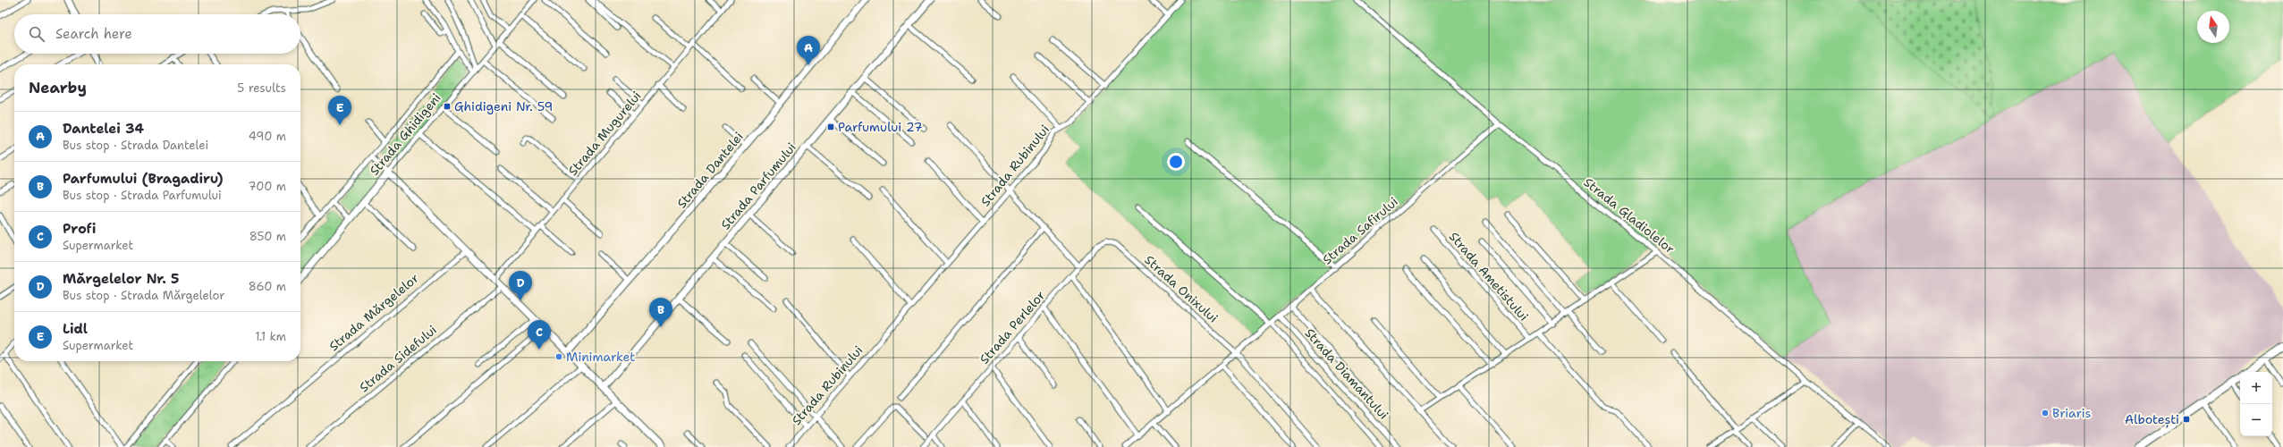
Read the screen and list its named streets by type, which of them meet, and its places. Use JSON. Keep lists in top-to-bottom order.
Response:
{
  "streets": {
    "street": [
      "Strada Mugurelui",
      "Strada Ghidigeni",
      "Strada Rubinului",
      "Strada Dantelei",
      "Strada Parfumului",
      "Strada Gladiolelor",
      "Strada Safirului",
      "Strada Ametistului",
      "Strada Onixului",
      "Strada Mărgelelor",
      "Strada Perlelor",
      "Strada Sidefului",
      "Strada Diamantului"
    ]
  },
  "crossings": [
    ["Strada Gladiolelor", "Strada Safirului"],
    ["Strada Gladiolelor", "Strada Ametistului"],
    ["Strada Safirului", "Strada Onixului"],
    ["Strada Safirului", "Strada Diamantului"],
    ["Strada Onixului", "Strada Perlelor"]
  ],
  "places": {
    "transit": ["Ghidigeni Nr. 59", "Parfumului 27", "Albotești"],
    "other": ["Minimarket", "Briaris"]
  },
  "north": "top",
  "page": {
    "search": "Search here",
    "pins": [
      "A",
      "E",
      "D",
      "B",
      "C"
    ],
    "heading": ["Nearby", "5 results"],
    "list": [
      {
        "mark": "A",
        "name": "Dantelei 34",
        "note": "Bus stop · Strada Dantelei",
        "value": "490 m"
      },
      {
        "mark": "B",
        "name": "Parfumului (Bragadiru)",
        "note": "Bus stop · Strada Parfumului",
        "value": "700 m"
      },
      {
        "mark": "C",
        "name": "Profi",
        "note": "Supermarket",
        "value": "850 m"
      },
      {
        "mark": "D",
        "name": "Mărgelelor Nr. 5",
        "note": "Bus stop · Strada Mărgelelor",
        "value": "860 m"
      },
      {
        "mark": "E",
        "name": "Lidl",
        "note": "Supermarket",
        "value": "1.1 km"
      }
    ],
    "map_buttons": ["+", "−"]
  }
}
